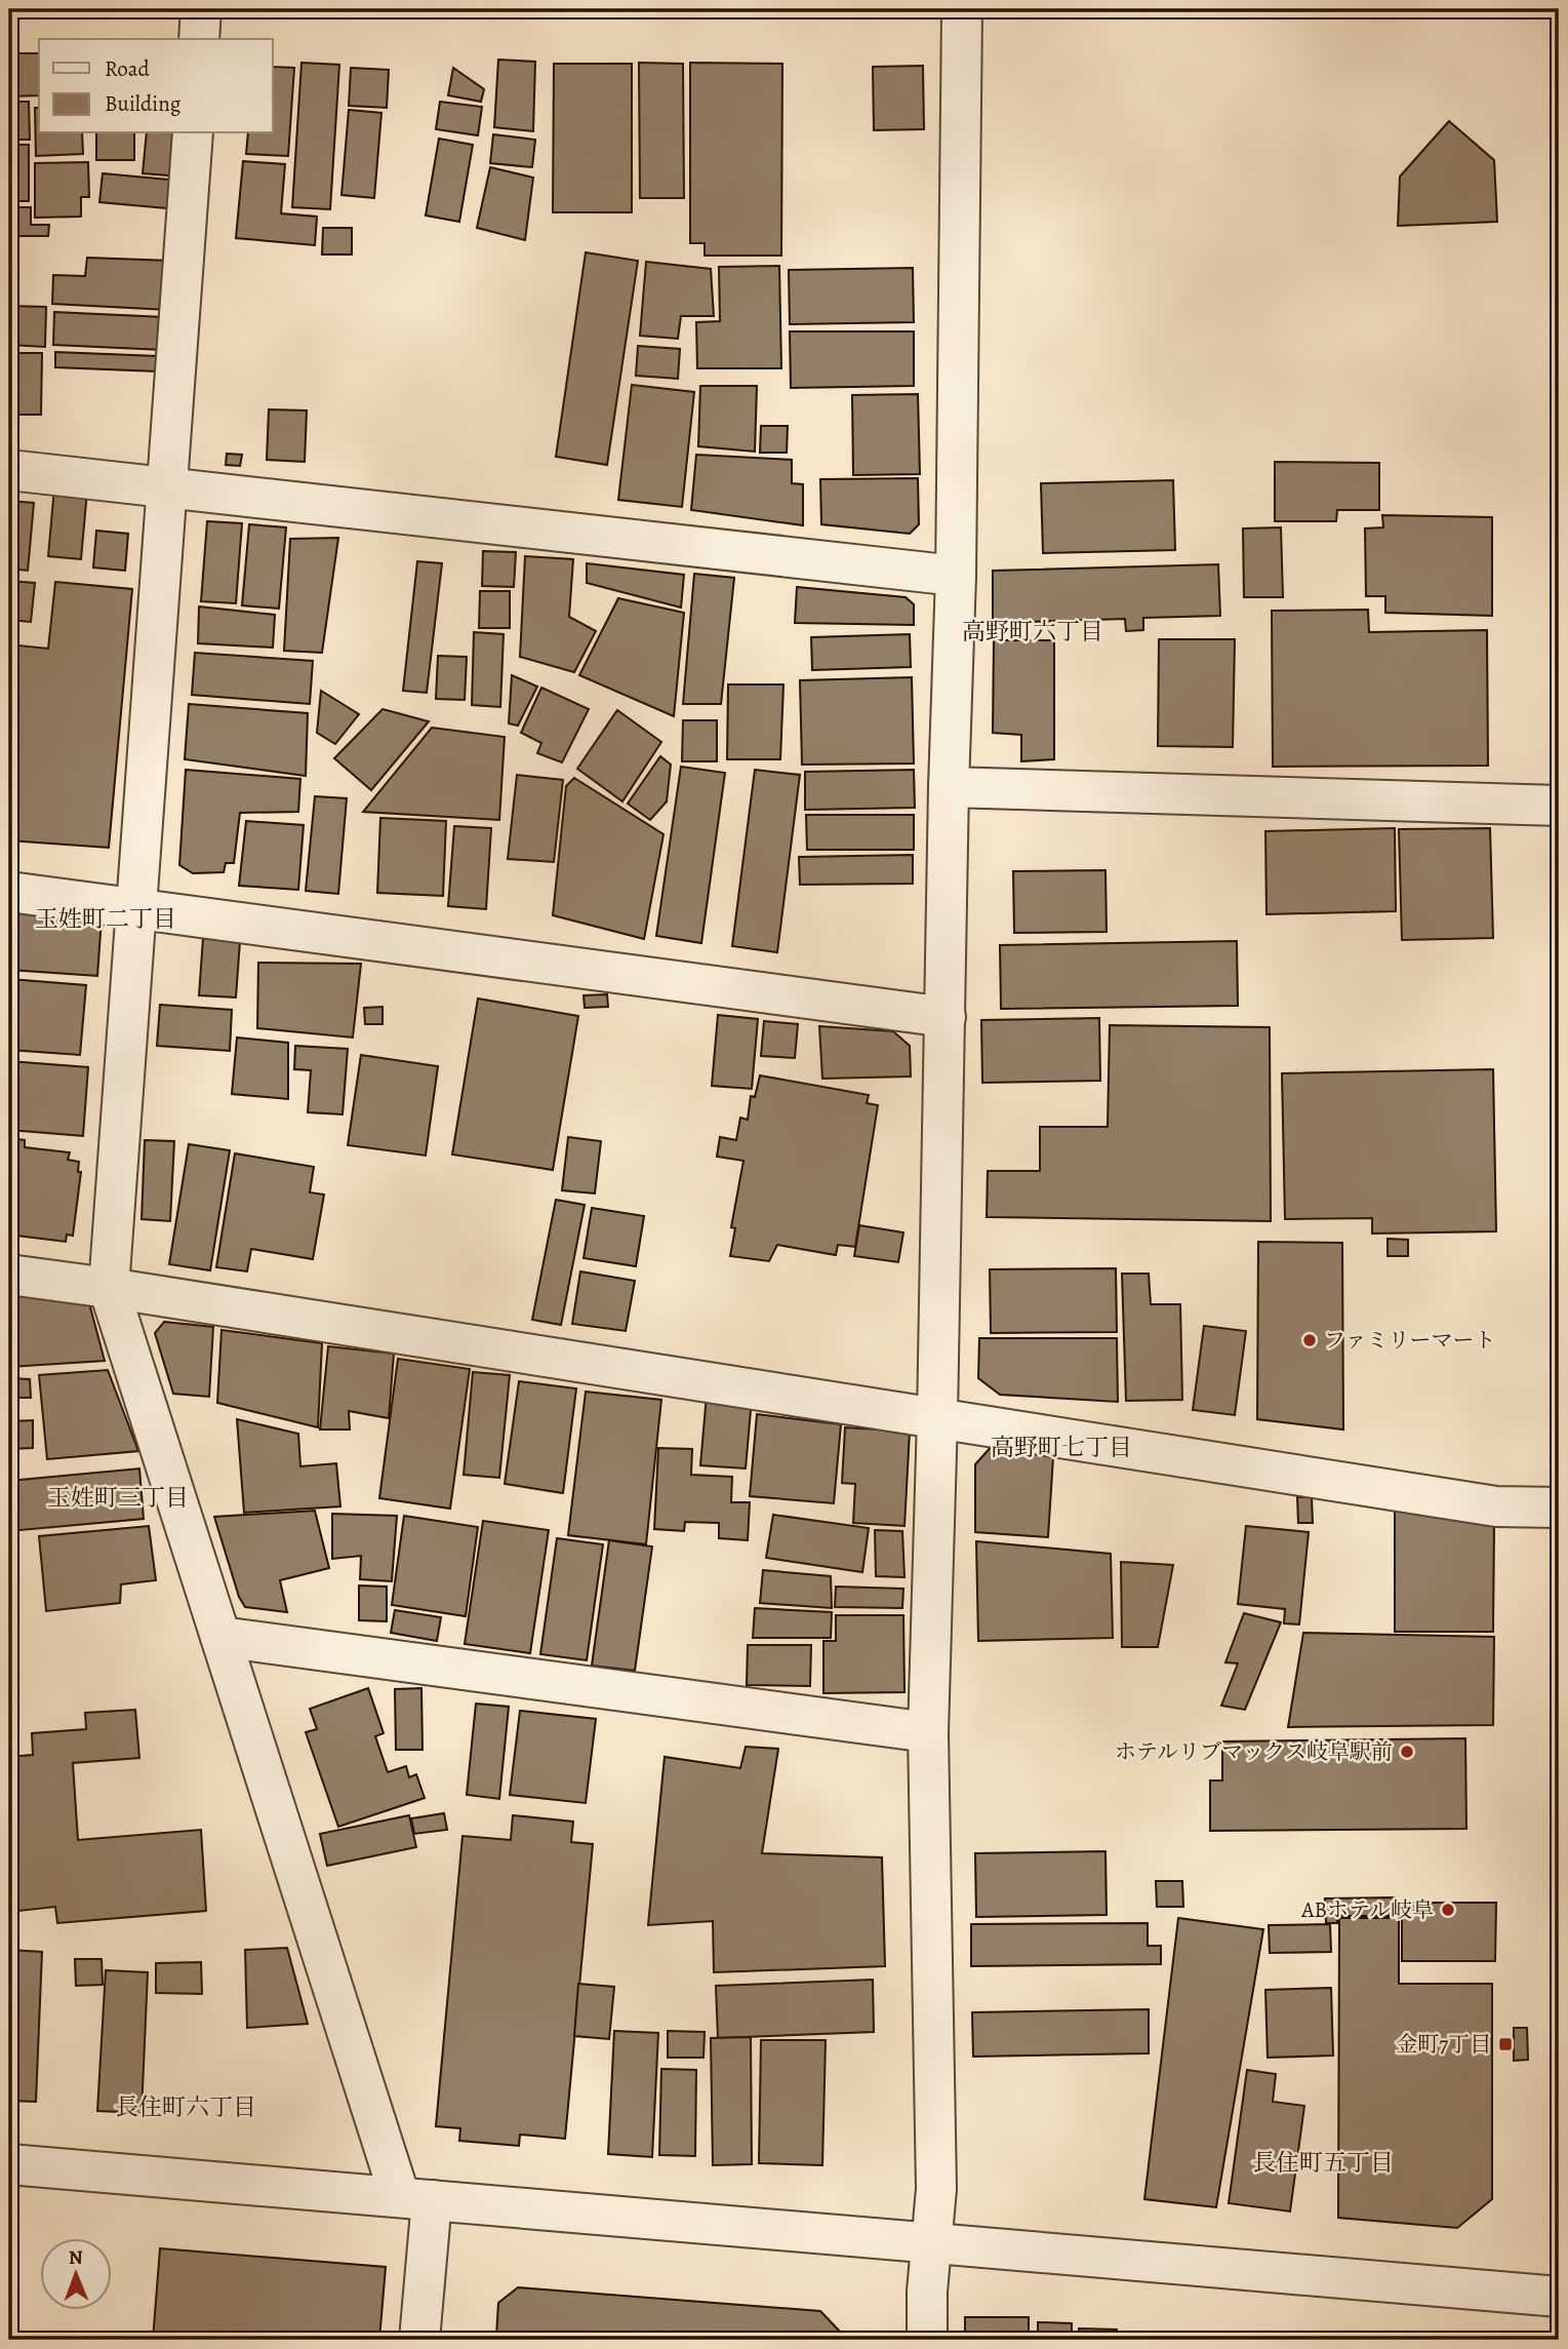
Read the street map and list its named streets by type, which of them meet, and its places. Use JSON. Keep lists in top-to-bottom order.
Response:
{
  "districts": [
    "高野町六丁目",
    "玉姓町二丁目",
    "高野町七丁目",
    "玉姓町三丁目",
    "長住町六丁目",
    "長住町五丁目"
  ],
  "places": {
    "other": ["ファミリーマート", "ホテルリブマックス岐阜駅前", "ABホテル岐阜"],
    "transit": ["金町7丁目"]
  },
  "legend": ["Road", "Building"],
  "north": "top"
}
